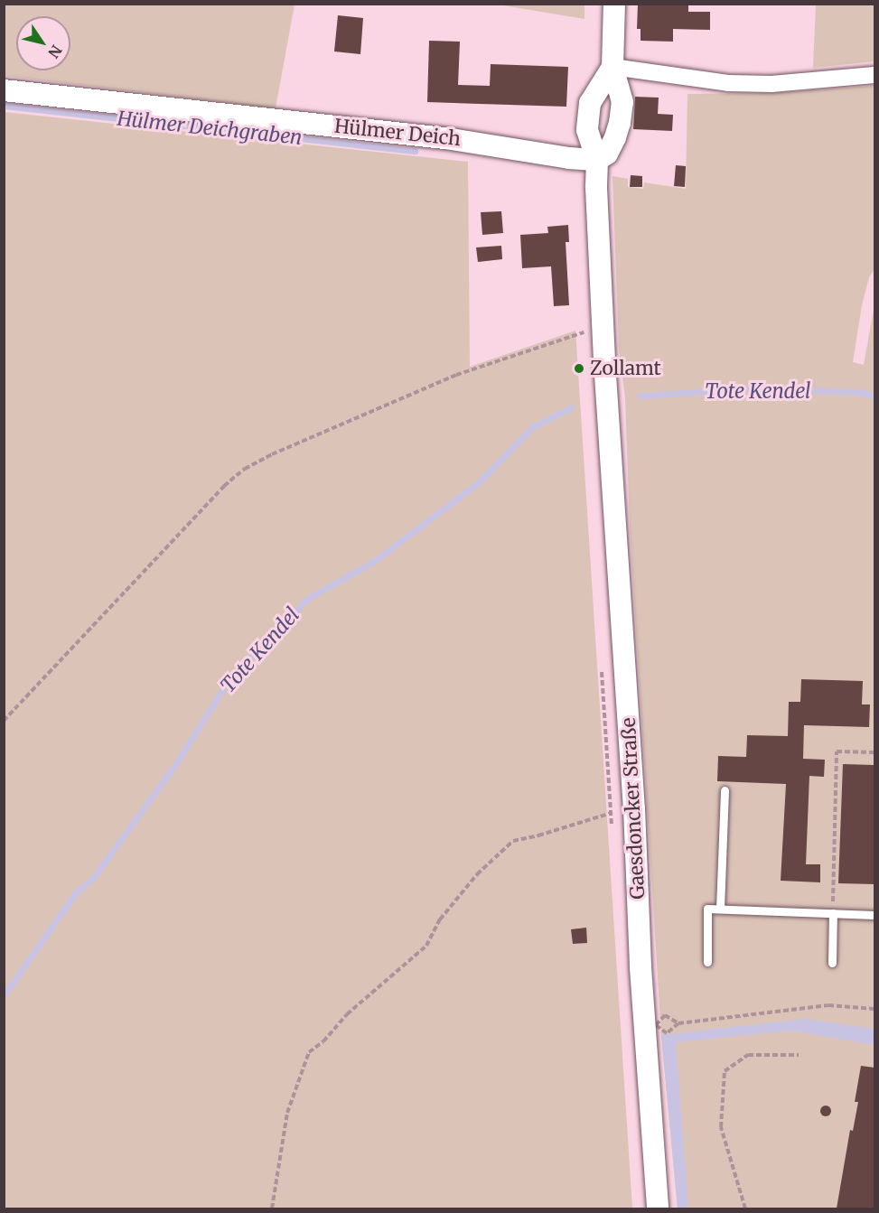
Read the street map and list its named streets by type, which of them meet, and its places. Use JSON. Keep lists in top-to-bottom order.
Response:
{
  "streets": {
    "main road": ["Hülmer Deich", "Gaesdoncker Straße"]
  },
  "crossings": [
    ["Hülmer Deich", "Gaesdoncker Straße"]
  ],
  "water": ["Hülmer Deichgraben", "Tote Kendel"],
  "places": ["Zollamt"],
  "north": "bottom right"
}
